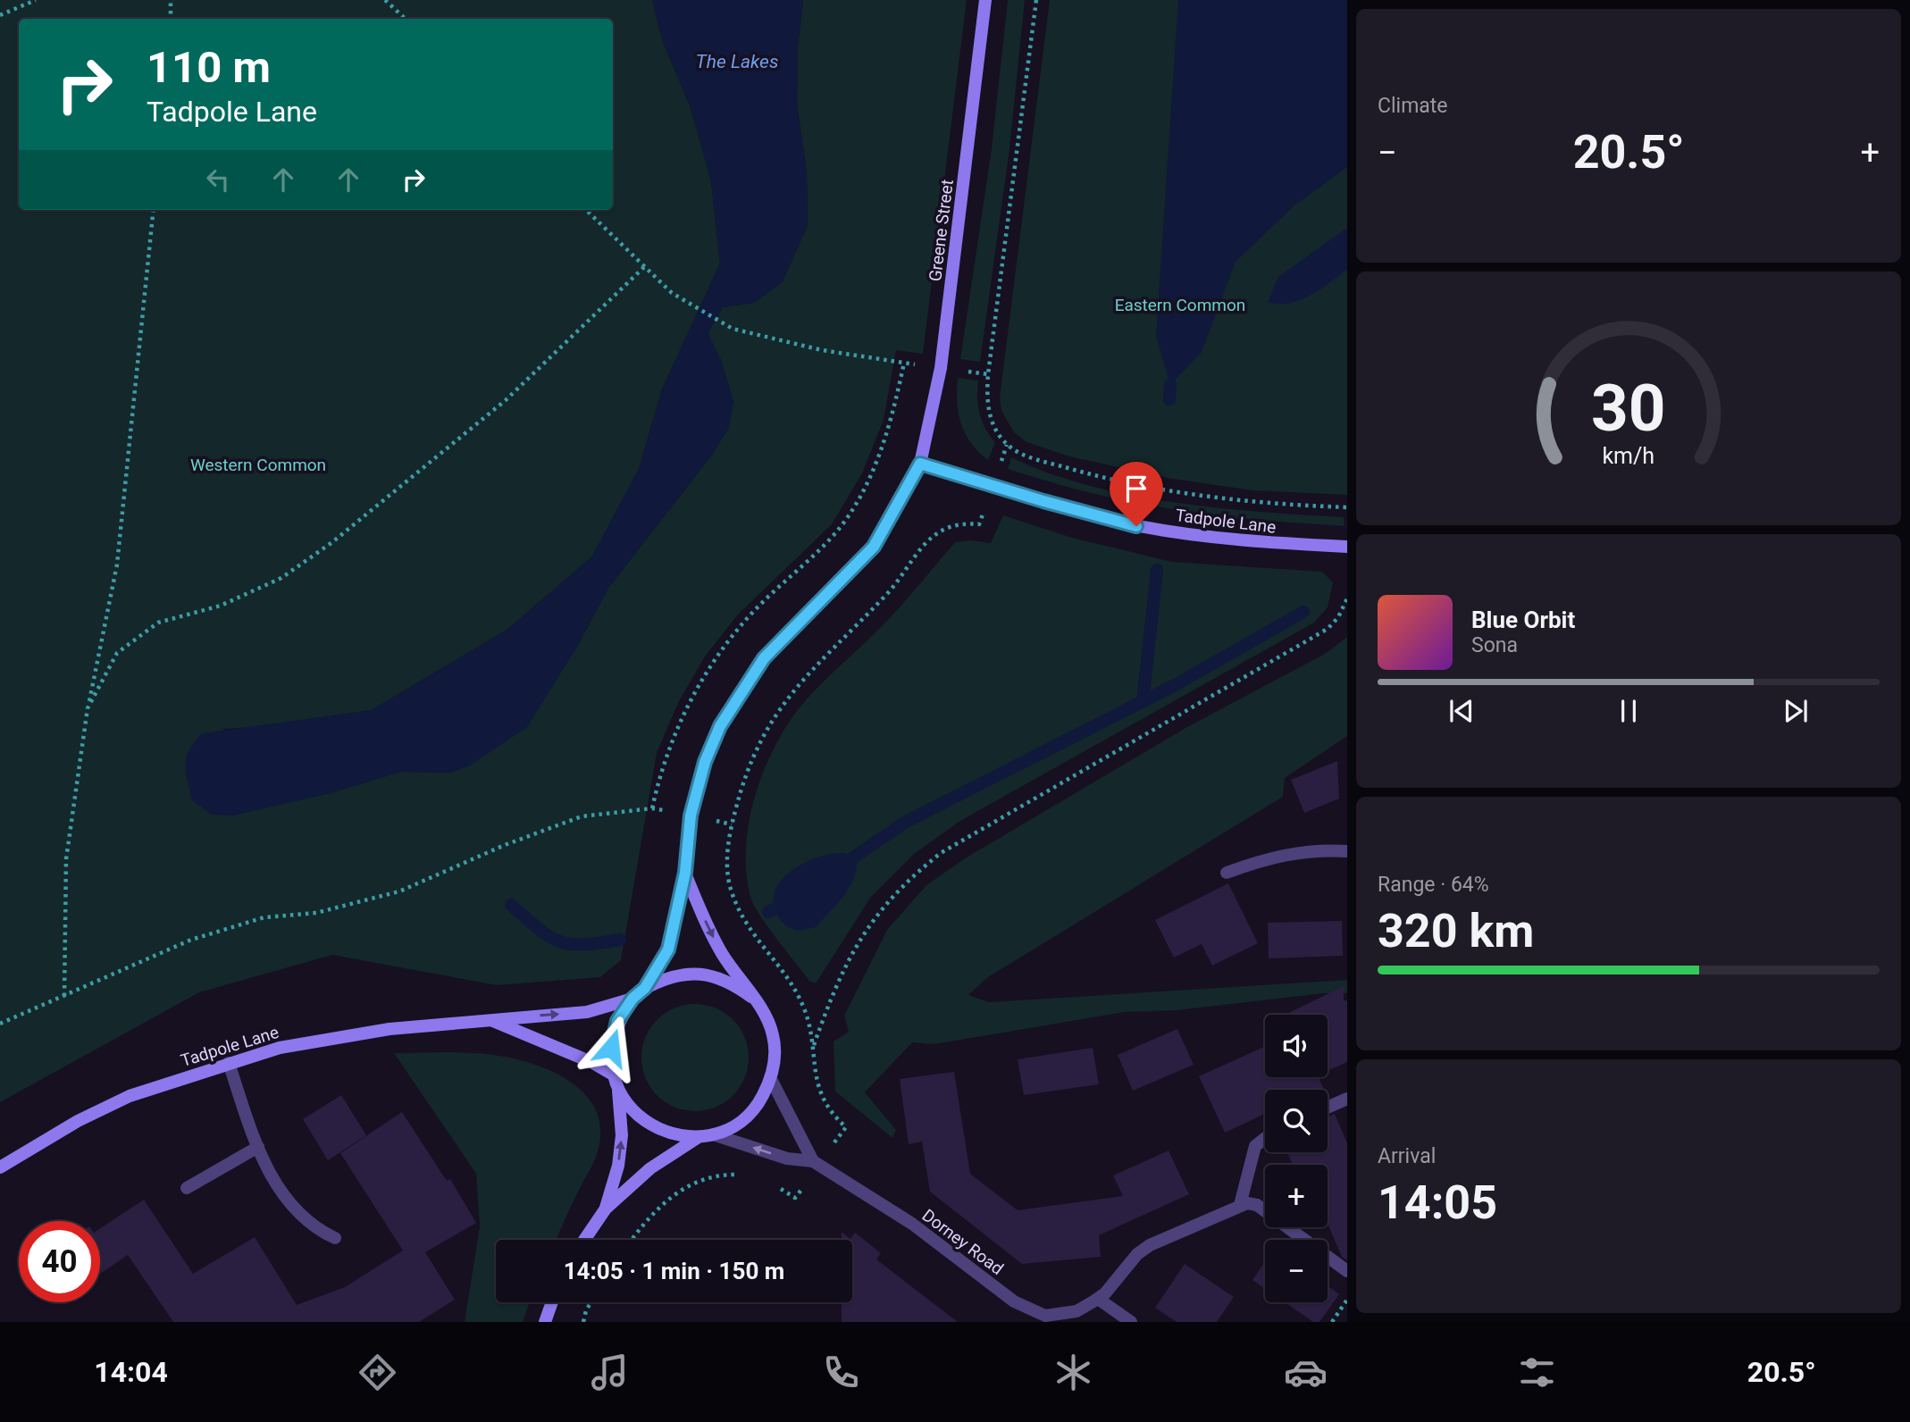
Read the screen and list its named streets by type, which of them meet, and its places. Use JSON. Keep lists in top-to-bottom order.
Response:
{
  "streets": {
    "street": ["Greene Street", "Tadpole Lane", "Dorney Road"]
  },
  "crossings": [
    ["Greene Street", "Tadpole Lane"],
    ["Tadpole Lane", "Dorney Road"]
  ],
  "water": ["The Lakes"],
  "parks": ["Eastern Common", "Western Common"],
  "page": {
    "tile": [
      "Climate",
      ["Range · 64%", "320 km"],
      ["Arrival", "14:05"]
    ],
    "turn": ["110 m", "Tadpole Lane"],
    "heat": ["−", "20.5°", "+"],
    "song": ["Blue Orbit", "Sona"],
    "map_buttons": ["+", "−"],
    "limit": "40",
    "trip": "14:05 · 1 min · 150 m",
    "tabs": ["14:04", "20.5°"],
    "gauge": ["30", "km/h"]
  }
}
